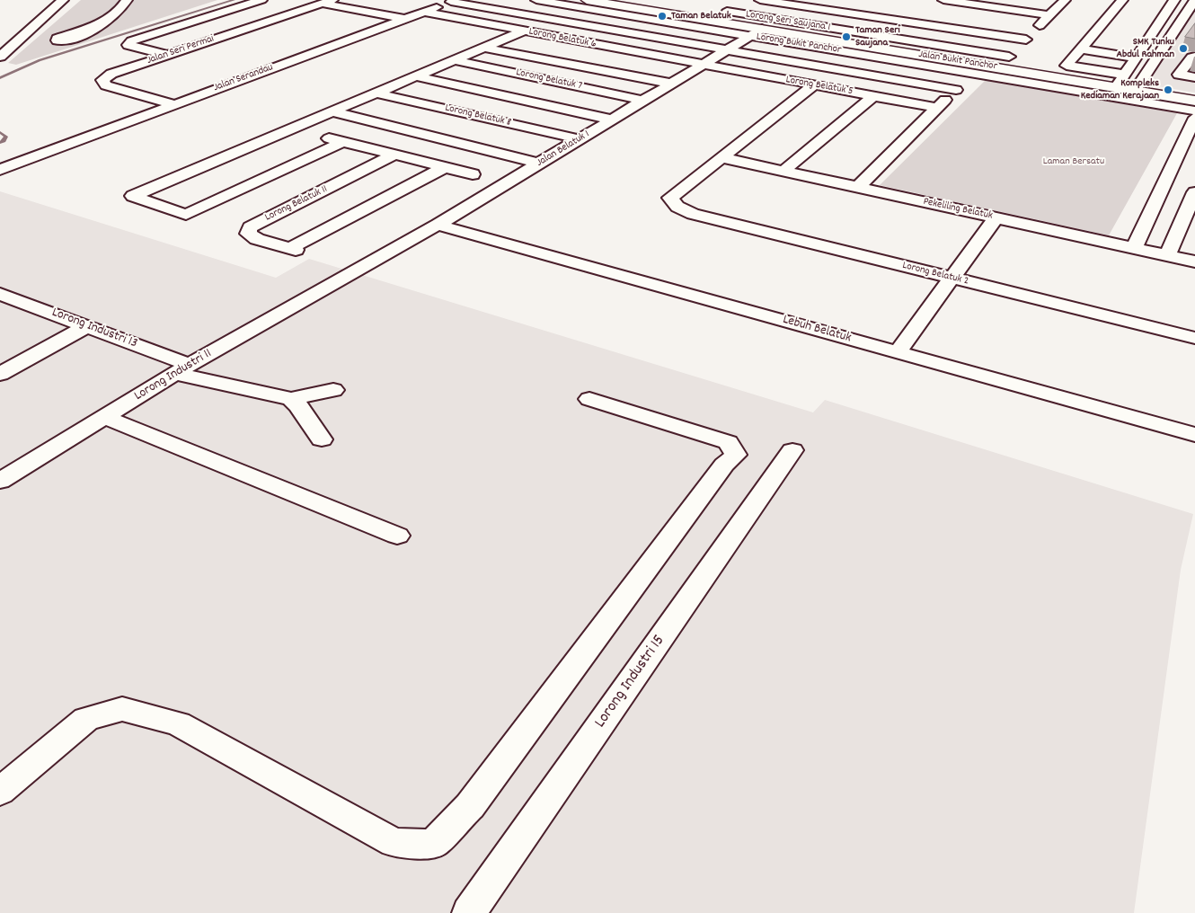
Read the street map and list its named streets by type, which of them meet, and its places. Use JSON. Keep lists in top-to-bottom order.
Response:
{
  "streets": {
    "main road": ["Jalan Bukit Panchor"],
    "street": [
      "Lorong Seri Saujana 1",
      "Lorong Belatuk 6",
      "Lorong Bukit Panchor",
      "Jalan Seri Permai",
      "Jalan Serandau",
      "Lorong Belatuk 7",
      "Lorong Belatuk 5",
      "Lorong Belatuk 8",
      "Jalan Belatuk 1",
      "Lorong Belatuk 11",
      "Pekeliling Belatuk",
      "Lorong Belatuk 2",
      "Lorong Industri 13",
      "Lebuh Belatuk",
      "Lorong Industri 11",
      "Lorong Industri 15"
    ]
  },
  "crossings": [
    ["Lorong Belatuk 6", "Jalan Serandau"],
    ["Lorong Belatuk 6", "Lorong Belatuk 5"],
    ["Lorong Belatuk 6", "Jalan Belatuk 1"],
    ["Lorong Bukit Panchor", "Jalan Bukit Panchor"],
    ["Lorong Bukit Panchor", "Jalan Belatuk 1"],
    ["Jalan Seri Permai", "Jalan Serandau"],
    ["Jalan Bukit Panchor", "Jalan Belatuk 1"],
    ["Lorong Belatuk 7", "Jalan Belatuk 1"],
    ["Lorong Belatuk 5", "Jalan Belatuk 1"],
    ["Lorong Belatuk 8", "Jalan Belatuk 1"],
    ["Jalan Belatuk 1", "Lebuh Belatuk"],
    ["Jalan Belatuk 1", "Lorong Industri 11"],
    ["Pekeliling Belatuk", "Lorong Belatuk 2"],
    ["Lorong Industri 13", "Lorong Industri 11"]
  ],
  "parks": ["Laman Bersatu"],
  "places": [
    "Taman Belatuk",
    "Taman Seri Saujana",
    "SMK Tunku Abdul Rahman",
    "Kompleks Kediaman Kerajaan"
  ]
}
